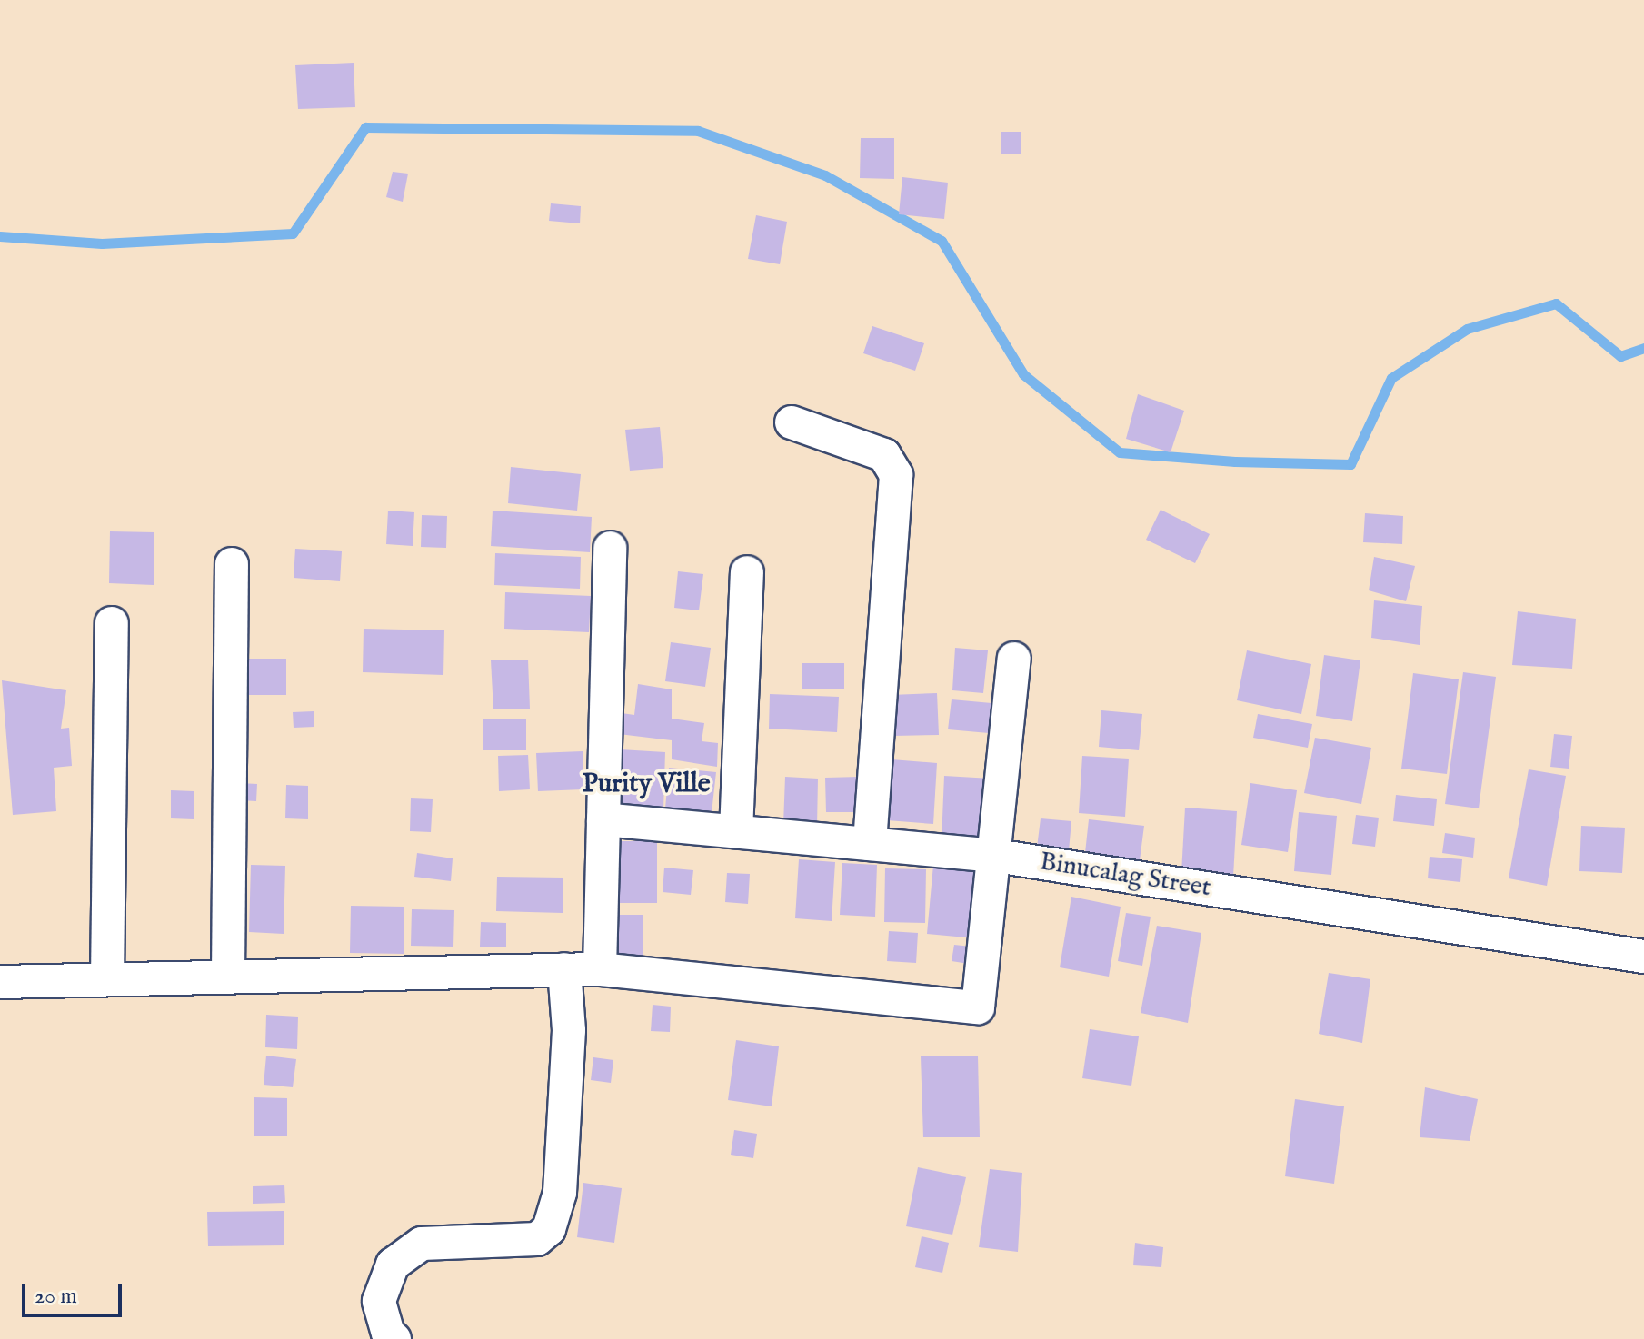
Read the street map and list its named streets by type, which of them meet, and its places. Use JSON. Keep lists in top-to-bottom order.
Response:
{
  "streets": {
    "street": ["Binucalag Street"]
  },
  "districts": ["Purity Ville"],
  "scale_bar": "20 m"
}
